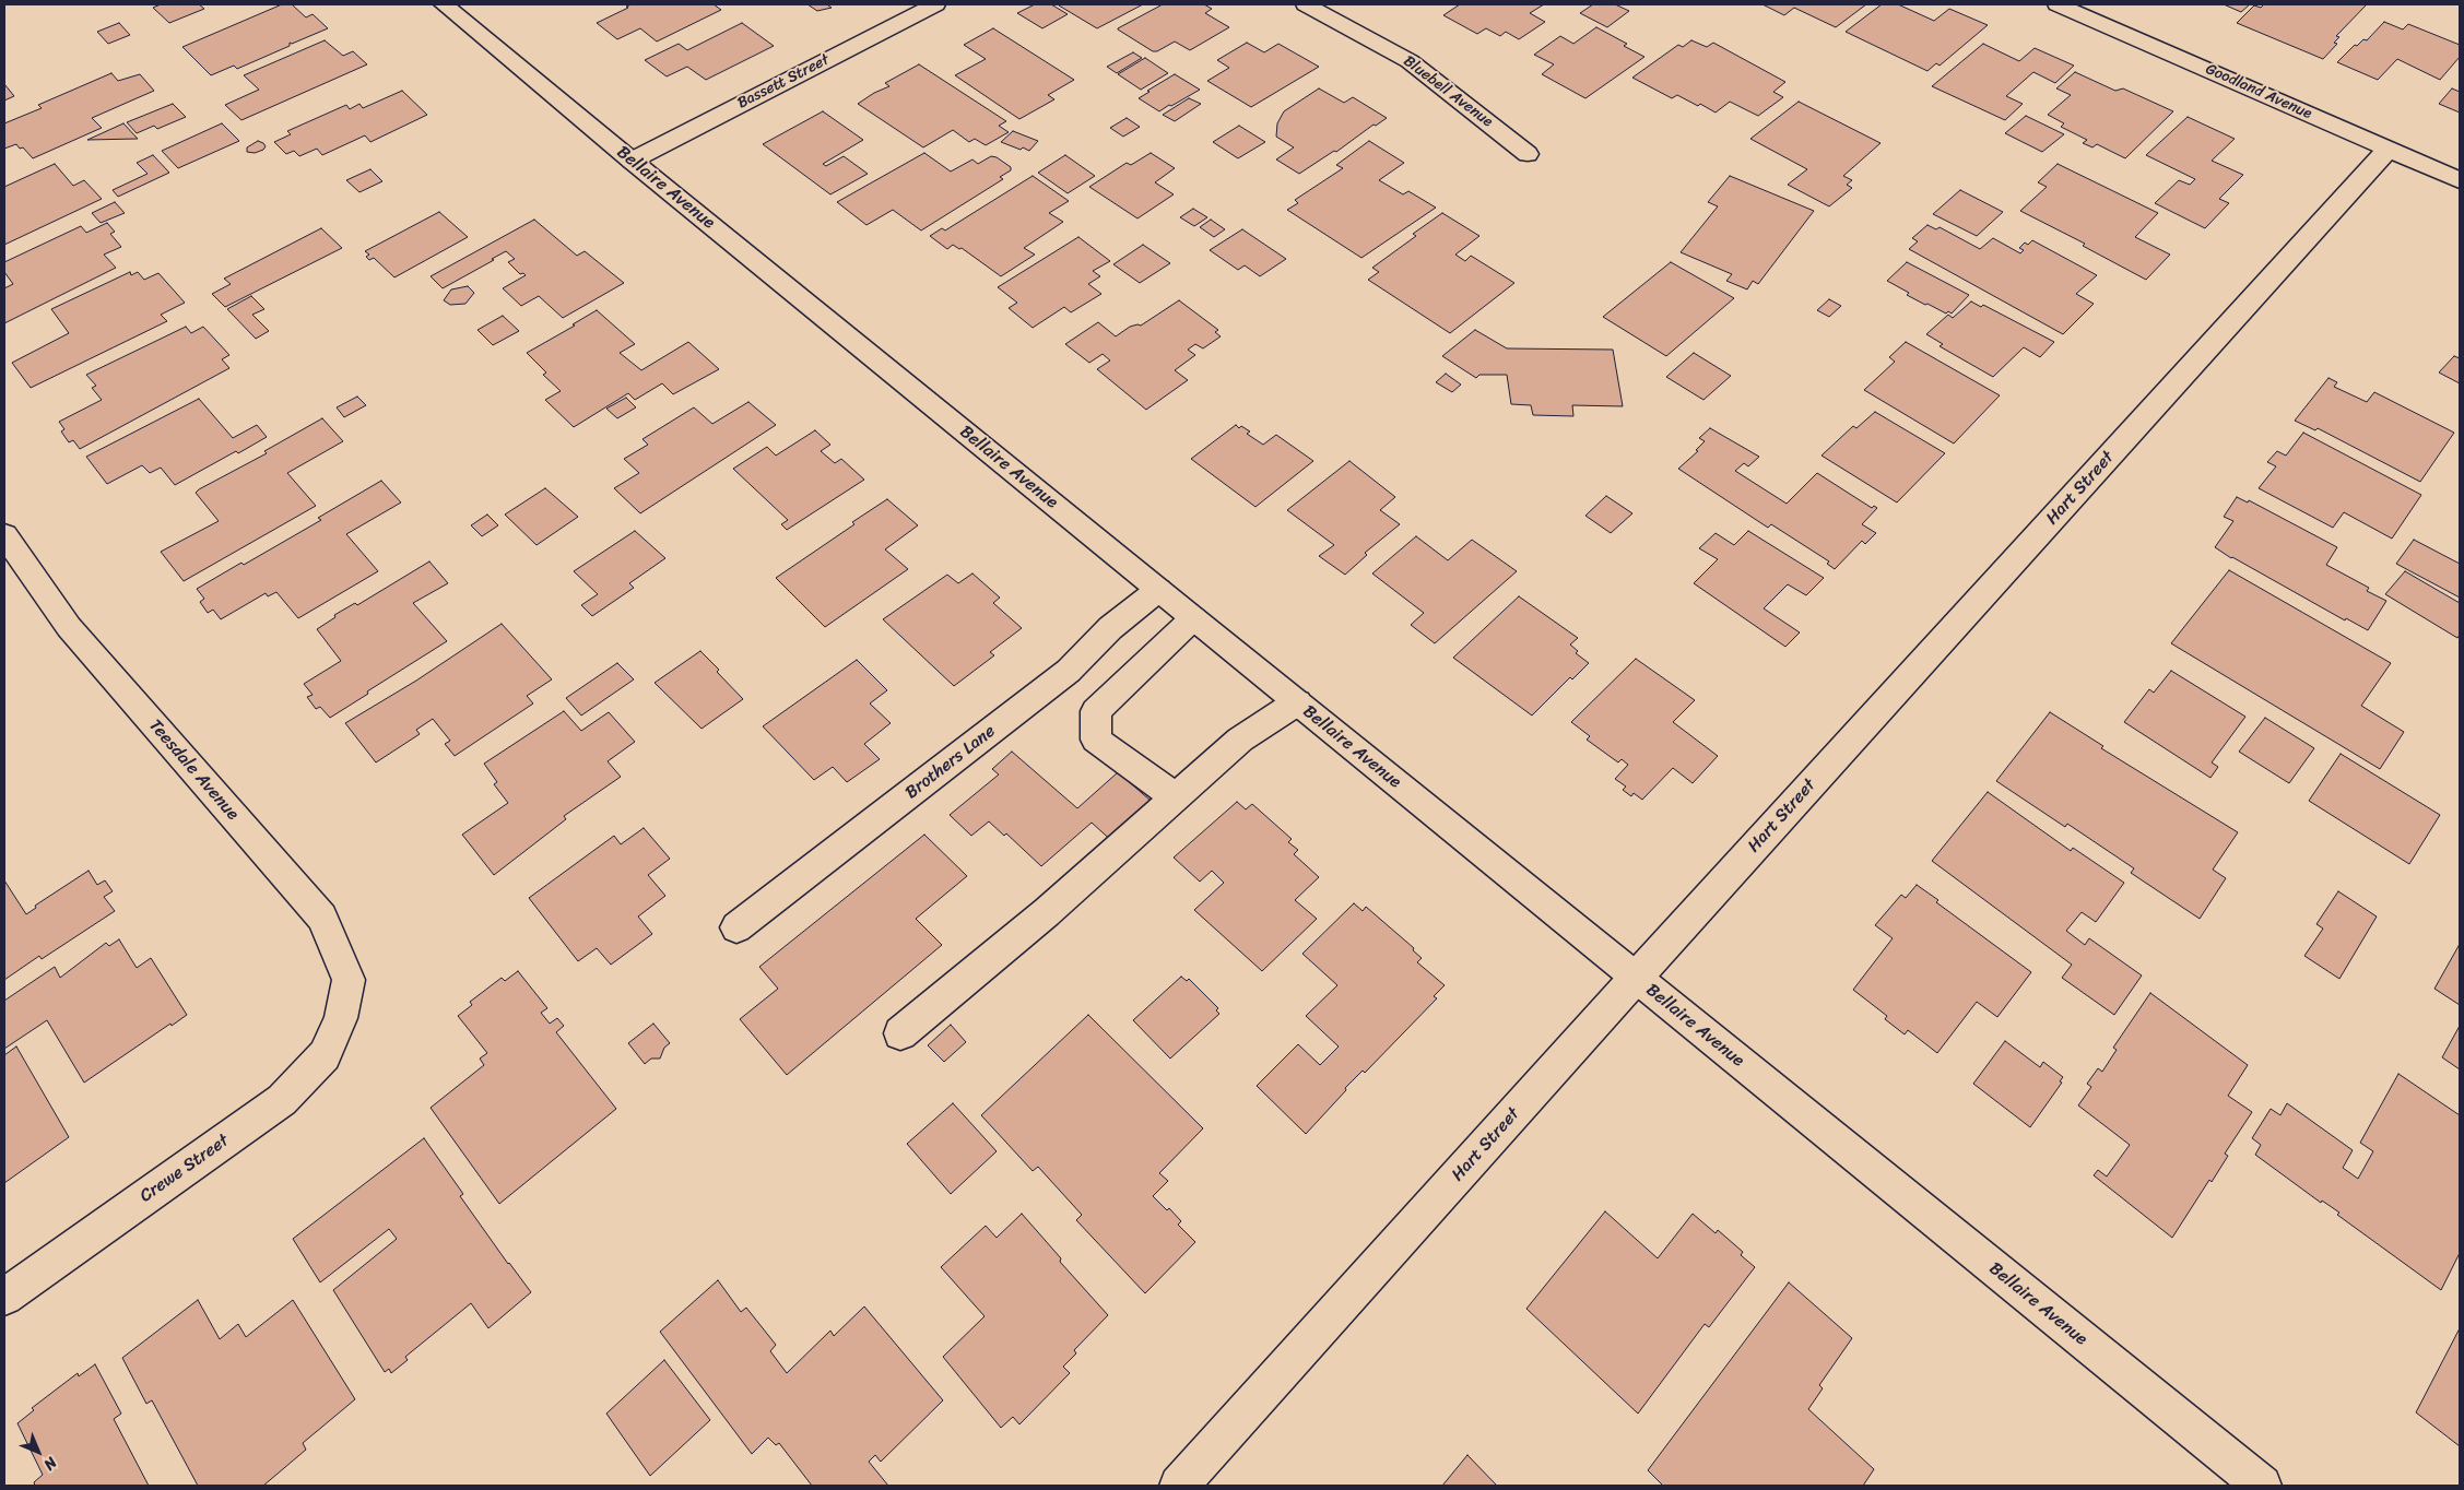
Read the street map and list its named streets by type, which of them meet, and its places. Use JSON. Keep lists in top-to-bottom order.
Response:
{
  "streets": {
    "street": [
      "Bassett Street",
      "Bluebell Avenue",
      "Goodland Avenue",
      "Bellaire Avenue",
      "Hart Street",
      "Brothers Lane",
      "Teesdale Avenue",
      "Crewe Street"
    ]
  },
  "crossings": [
    ["Bassett Street", "Bellaire Avenue"],
    ["Goodland Avenue", "Hart Street"],
    ["Bellaire Avenue", "Hart Street"],
    ["Bellaire Avenue", "Brothers Lane"],
    ["Teesdale Avenue", "Crewe Street"]
  ],
  "north": "bottom right"
}
